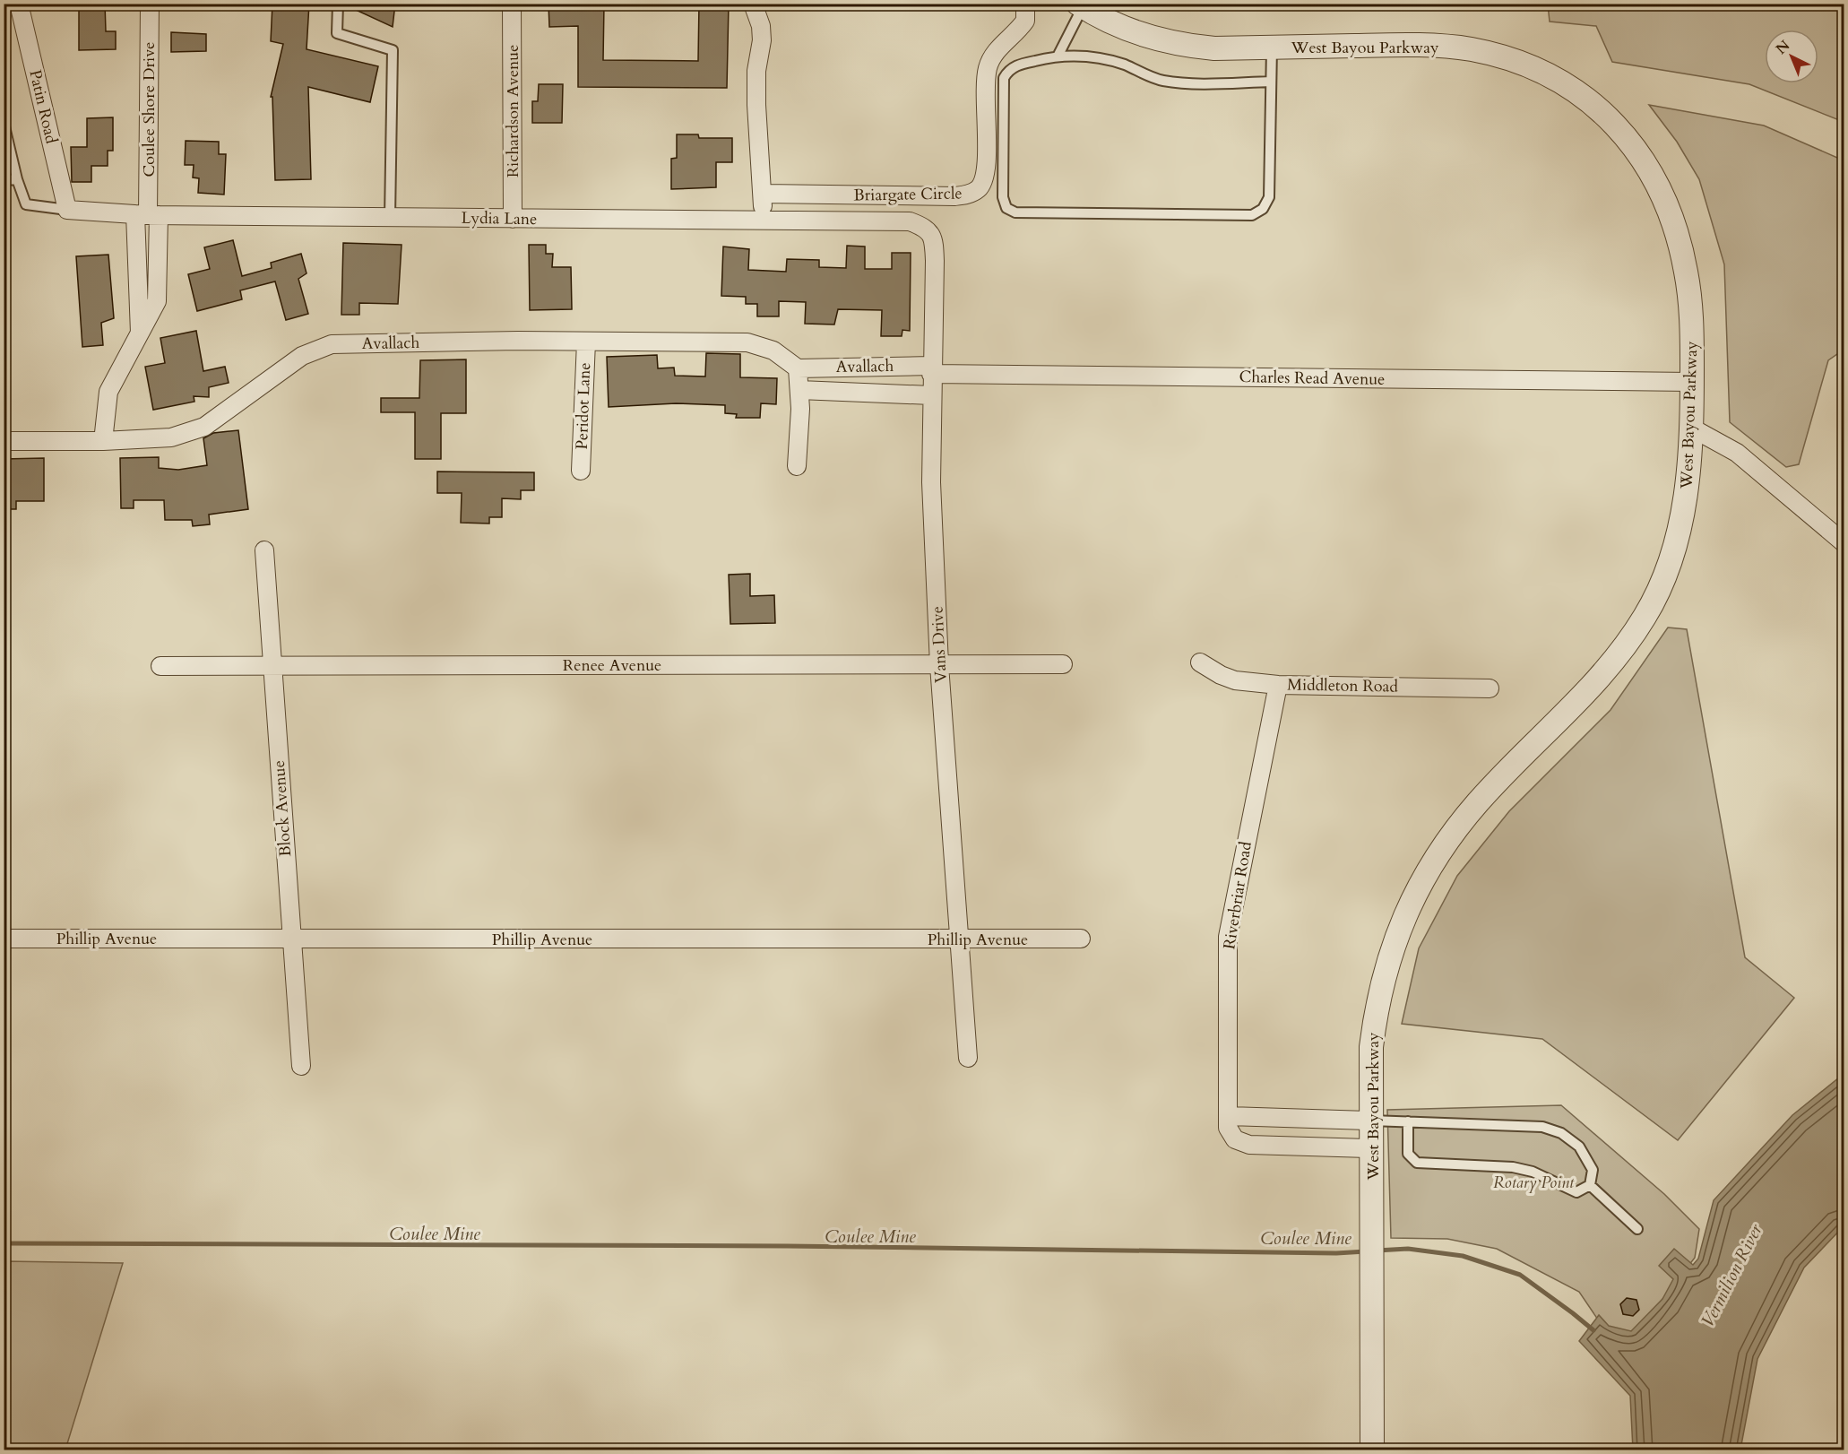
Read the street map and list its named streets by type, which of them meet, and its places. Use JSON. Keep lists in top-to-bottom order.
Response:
{
  "streets": {
    "street": [
      "West Bayou Parkway",
      "Patin Road",
      "Coulee Shore Drive",
      "Richardson Avenue",
      "Briargate Circle",
      "Lydia Lane",
      "Avallach",
      "Charles Read Avenue",
      "Peridot Lane",
      "Vans Drive",
      "Renee Avenue",
      "Middleton Road",
      "Block Avenue",
      "Riverbriar Road",
      "Phillip Avenue"
    ]
  },
  "crossings": [
    ["West Bayou Parkway", "Charles Read Avenue"],
    ["West Bayou Parkway", "Riverbriar Road"],
    ["Patin Road", "Lydia Lane"],
    ["Coulee Shore Drive", "Lydia Lane"],
    ["Coulee Shore Drive", "Avallach"],
    ["Richardson Avenue", "Lydia Lane"],
    ["Lydia Lane", "Vans Drive"],
    ["Avallach", "Charles Read Avenue"],
    ["Avallach", "Peridot Lane"],
    ["Avallach", "Vans Drive"],
    ["Charles Read Avenue", "Vans Drive"],
    ["Vans Drive", "Renee Avenue"],
    ["Vans Drive", "Phillip Avenue"],
    ["Renee Avenue", "Block Avenue"],
    ["Middleton Road", "Riverbriar Road"],
    ["Block Avenue", "Phillip Avenue"]
  ],
  "water": ["Coulee Mine", "Vermilion River"],
  "parks": ["Rotary Point"],
  "north": "top left"
}
